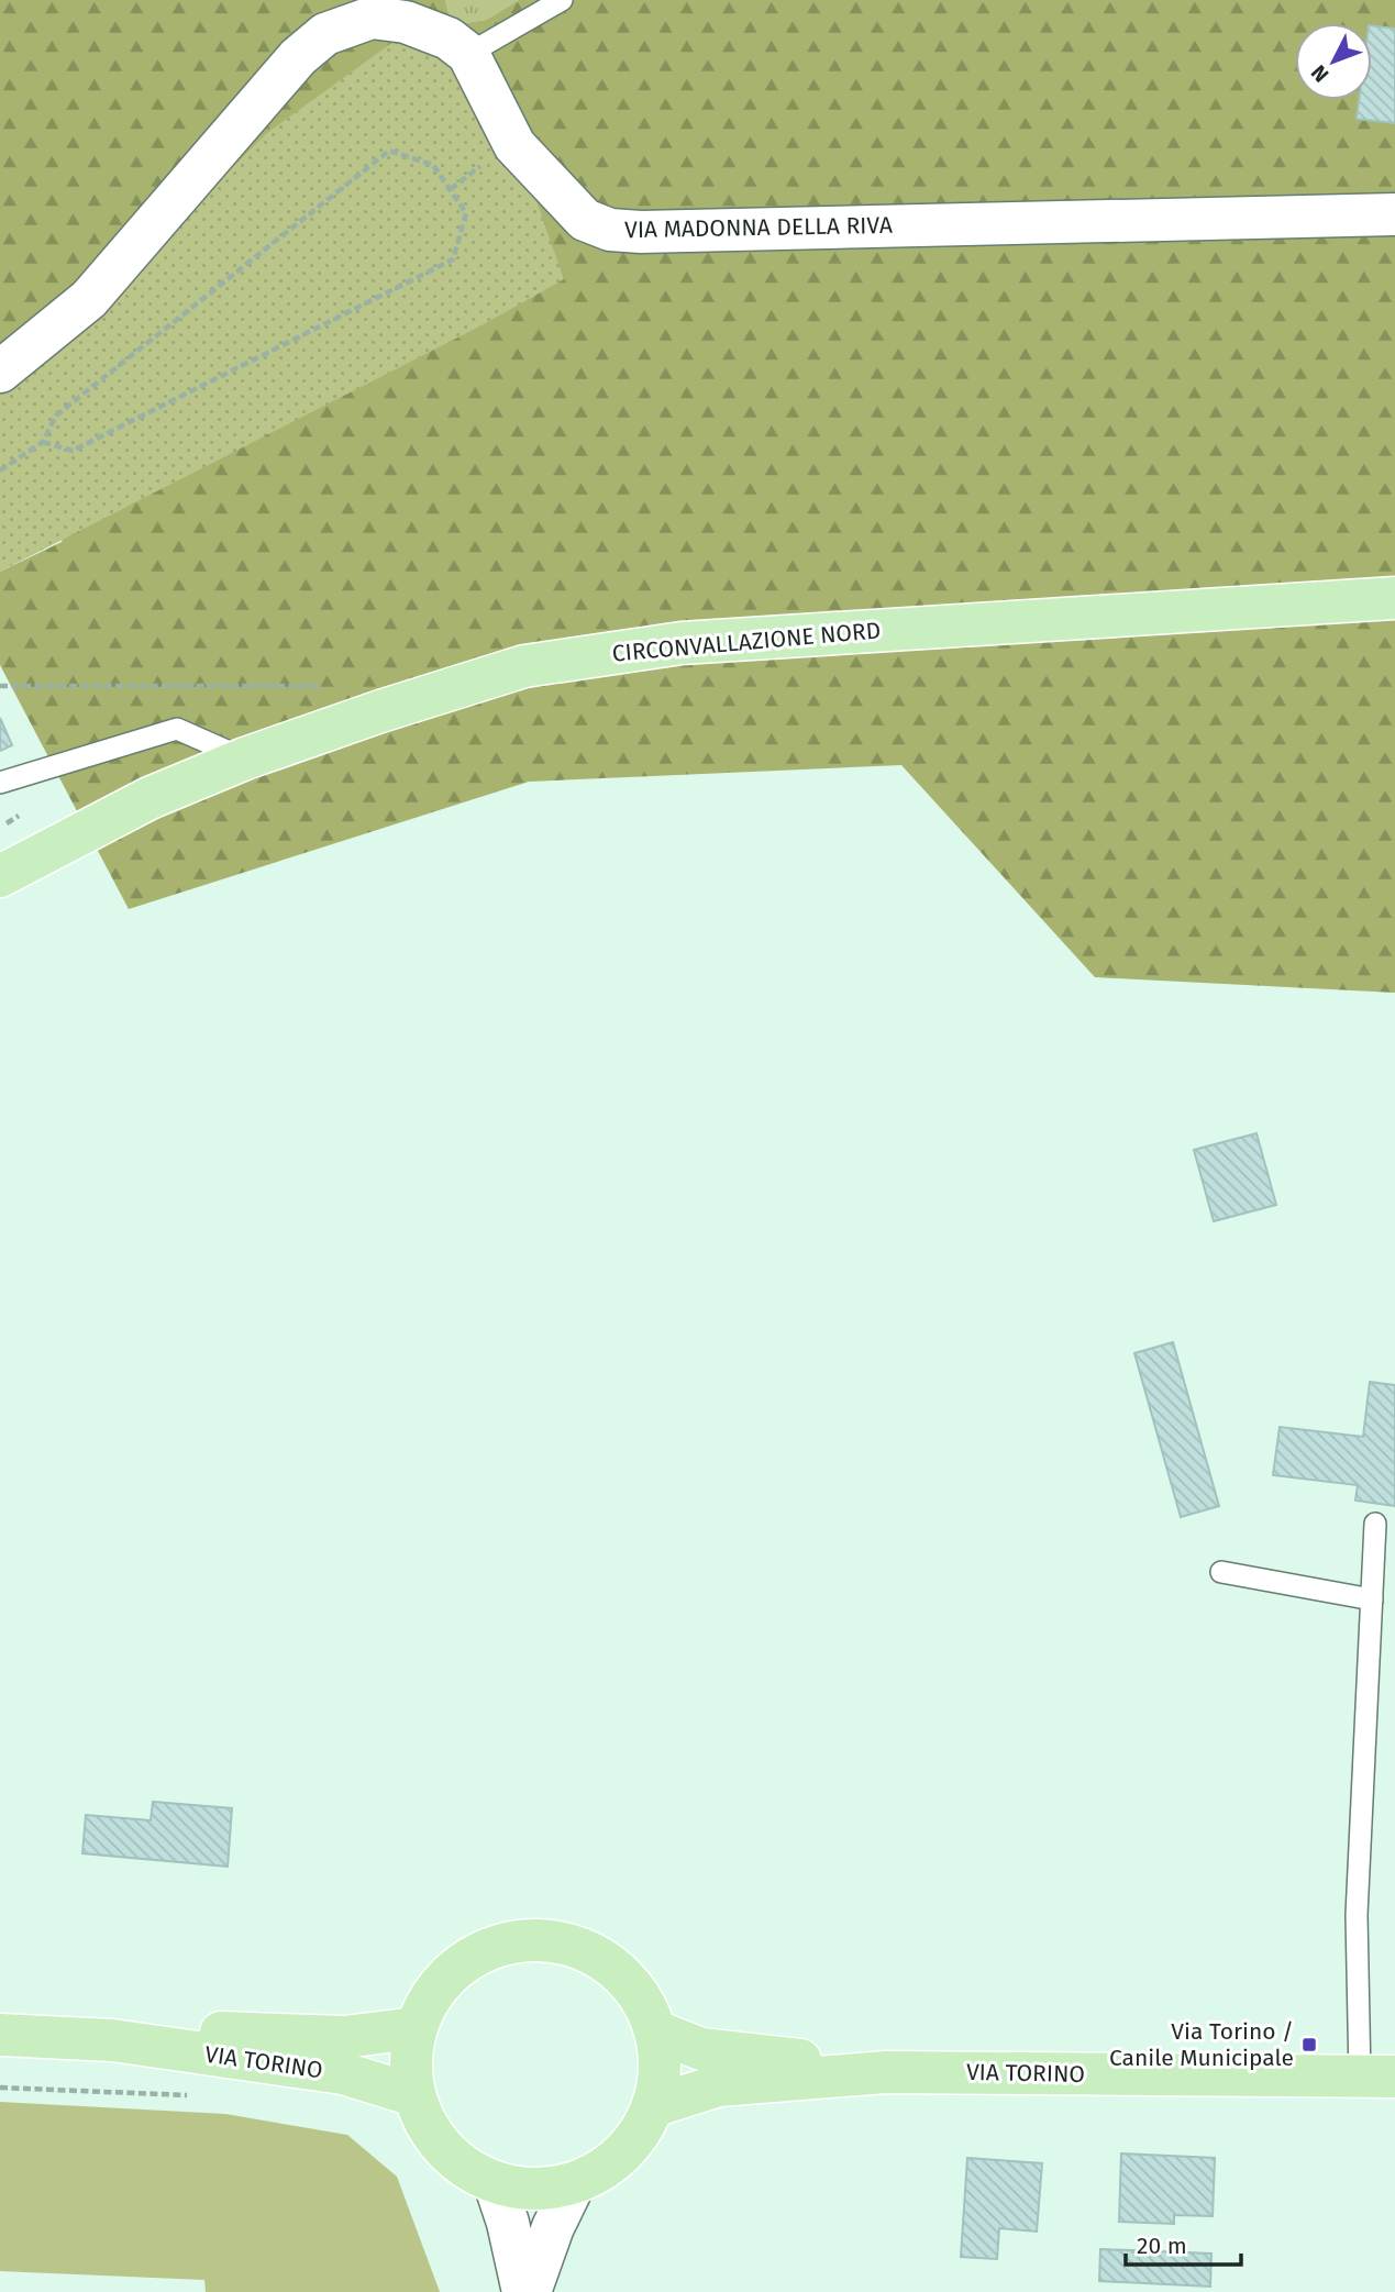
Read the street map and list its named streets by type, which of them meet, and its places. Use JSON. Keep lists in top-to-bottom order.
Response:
{
  "streets": {
    "main road": ["CIRCONVALLAZIONE NORD", "VIA TORINO"],
    "street": ["VIA MADONNA DELLA RIVA"]
  },
  "places": {
    "transit": ["Via Torino / Canile Municipale"]
  },
  "scale_bar": "20 m",
  "north": "bottom left"
}
